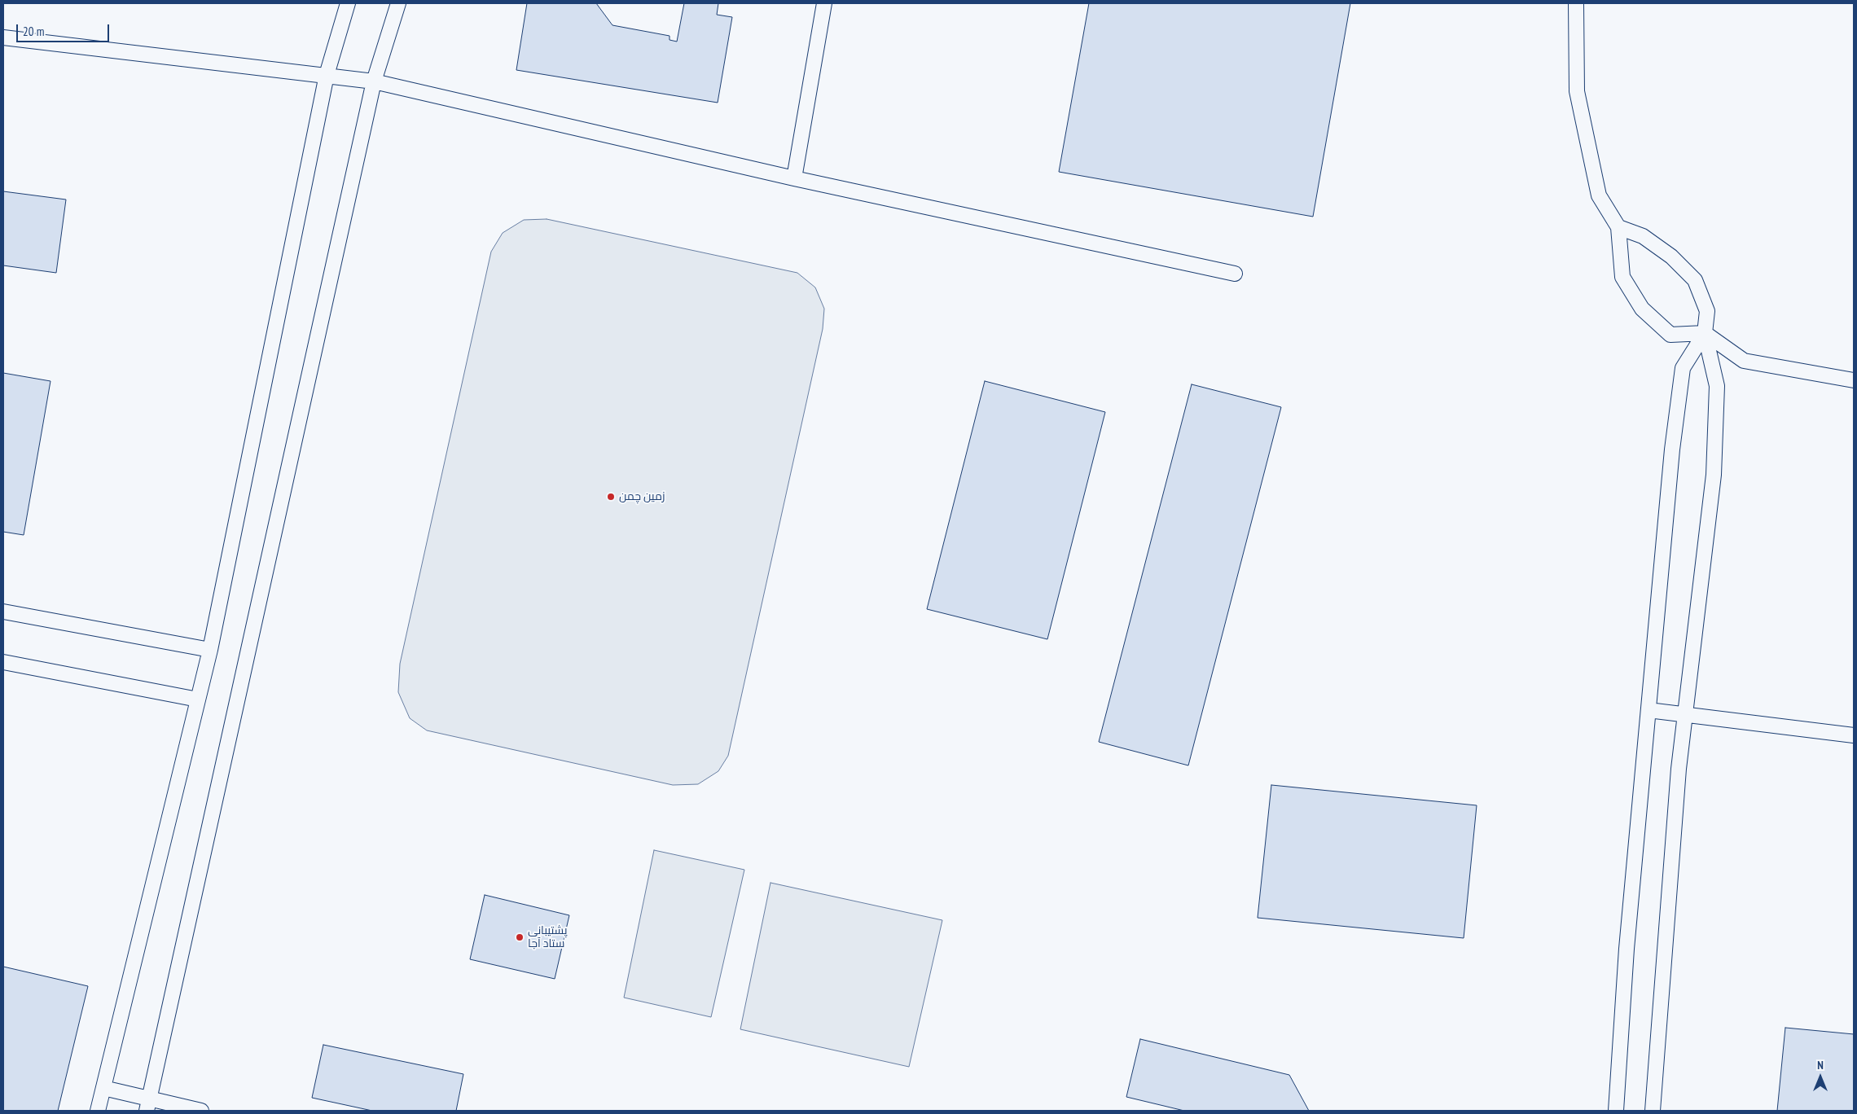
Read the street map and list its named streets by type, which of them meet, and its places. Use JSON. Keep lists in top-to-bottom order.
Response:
{
  "places": ["زمین چمن", "پشتیبانی ستاد آجا"],
  "scale_bar": "20 m",
  "north": "top"
}
